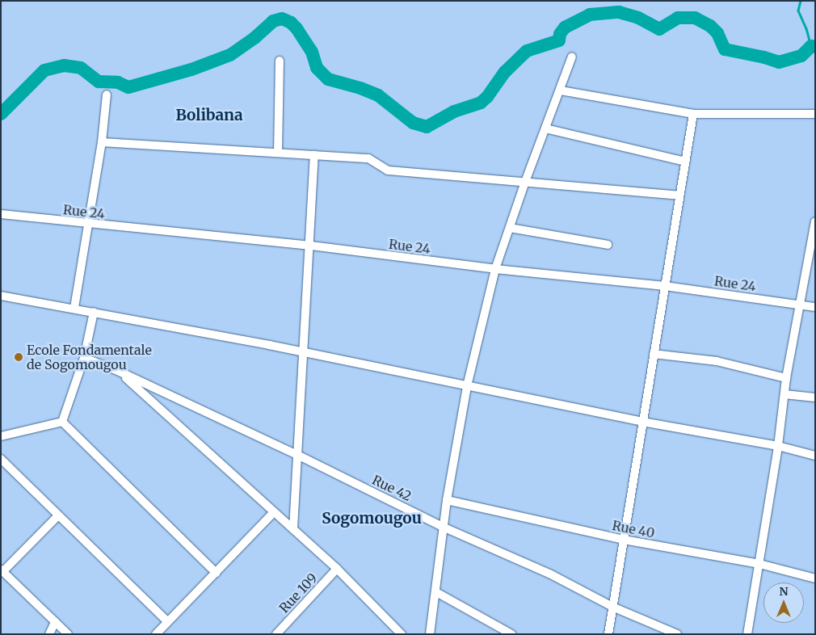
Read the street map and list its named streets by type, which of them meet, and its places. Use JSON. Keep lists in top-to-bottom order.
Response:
{
  "streets": {
    "street": [
      "Rue 24",
      "Rue 42",
      "Rue 40",
      "Rue 109"
    ]
  },
  "crossings": [
    ["Rue 42", "Rue 109"]
  ],
  "districts": ["Bolibana", "Sogomougou"],
  "places": ["Ecole Fondamentale de Sogomougou"],
  "north": "top"
}
